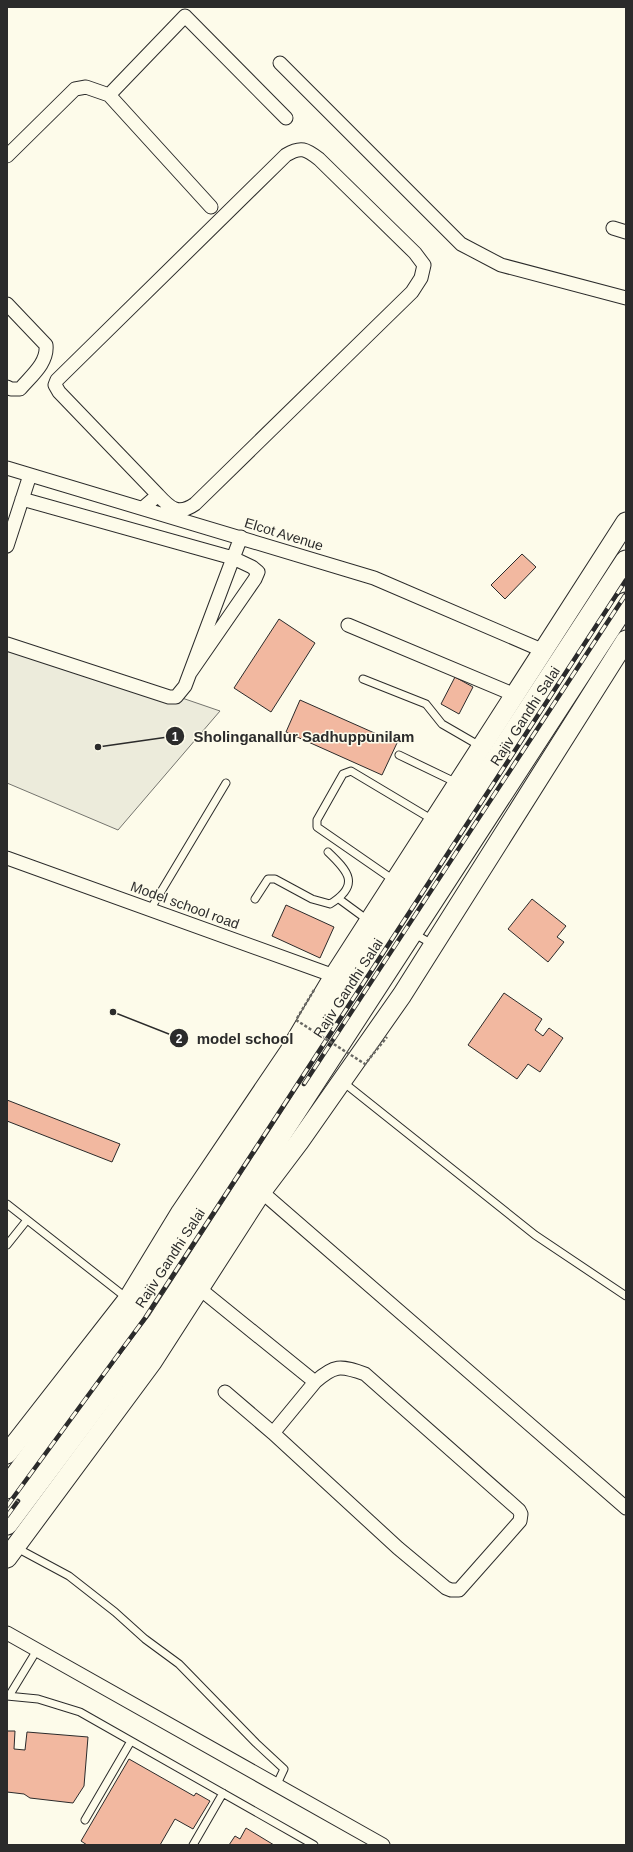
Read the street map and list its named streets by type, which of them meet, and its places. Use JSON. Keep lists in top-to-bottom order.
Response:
{
  "streets": {
    "main road": ["Rajiv Gandhi Salai"],
    "street": ["Elcot Avenue", "Model school road"]
  },
  "crossings": [
    ["Rajiv Gandhi Salai", "Model school road"]
  ],
  "places": ["Sholinganallur Sadhuppunilam", "model school"]
}
